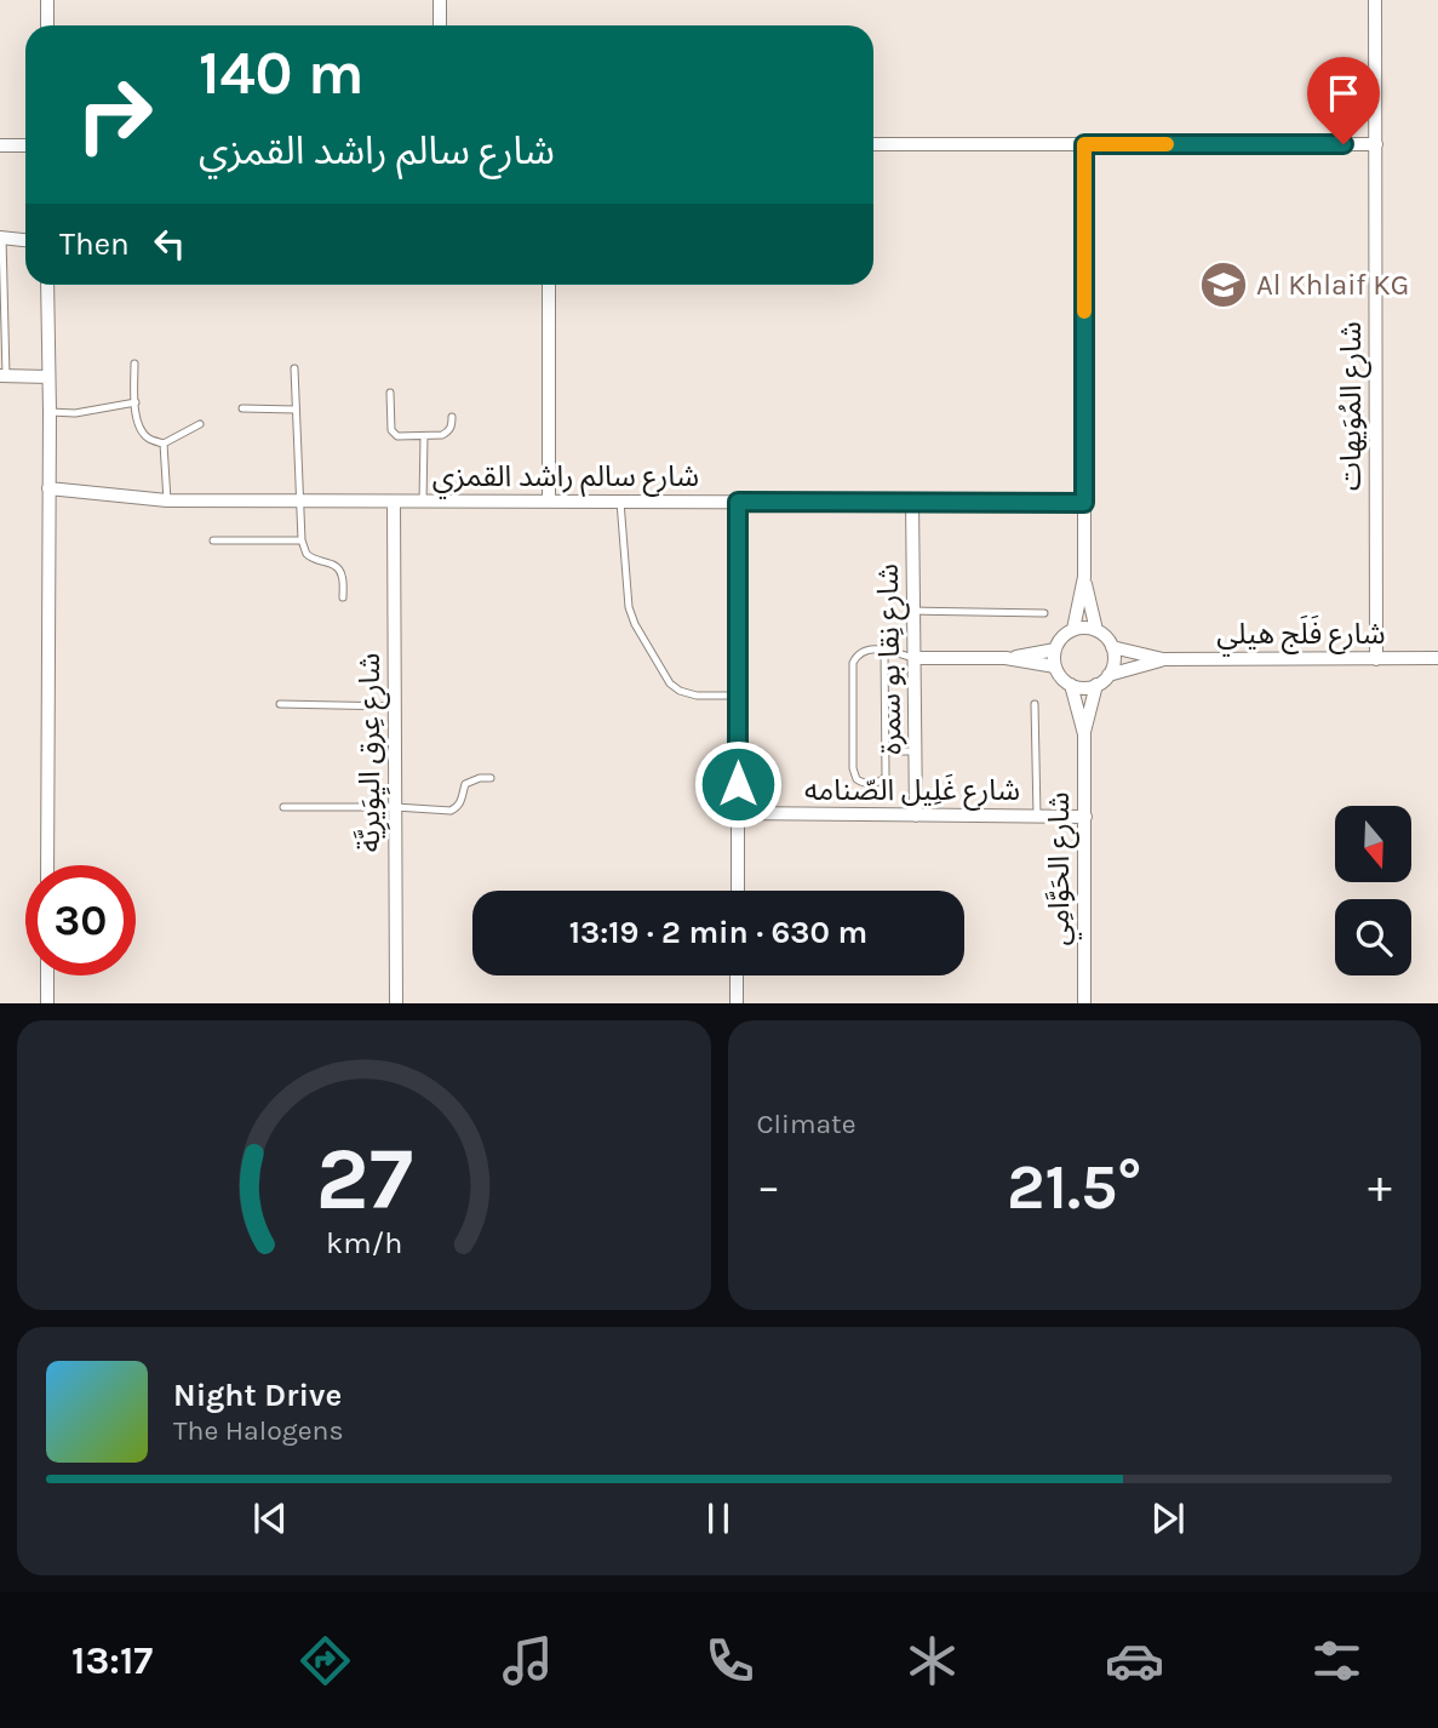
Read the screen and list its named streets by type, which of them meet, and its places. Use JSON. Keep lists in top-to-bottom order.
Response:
{
  "streets": {
    "street": [
      "شارع المُوَيهات",
      "شارع سالم راشد القمزي",
      "شارع فَلَج هيلي",
      "شارع نِقا بو سمرة",
      "شارع عِرق اليِوَيرِيَّة",
      "شارع غَلِيل الصّنامه",
      "شارع الحَوَّامِي"
    ]
  },
  "crossings": [
    ["شارع المُوَيهات", "شارع فَلَج هيلي"],
    ["شارع سالم راشد القمزي", "شارع نِقا بو سمرة"],
    ["شارع سالم راشد القمزي", "شارع عِرق اليِوَيرِيَّة"],
    ["شارع فَلَج هيلي", "شارع الحَوَّامِي"],
    ["شارع نِقا بو سمرة", "شارع غَلِيل الصّنامه"],
    ["شارع غَلِيل الصّنامه", "شارع الحَوَّامِي"]
  ],
  "places": {
    "school or university": ["Al Khlaif KG"]
  },
  "north": "bottom",
  "page": {
    "turn": ["140 m", "شارع سالم راشد القمزي"],
    "then": "Then",
    "limit": "30",
    "trip": "13:19 · 2 min · 630 m",
    "tile": "Climate",
    "heat": ["−", "21.5°", "+"],
    "song": ["Night Drive", "The Halogens"],
    "tabs": "13:17",
    "gauge": ["27", "km/h"]
  }
}
